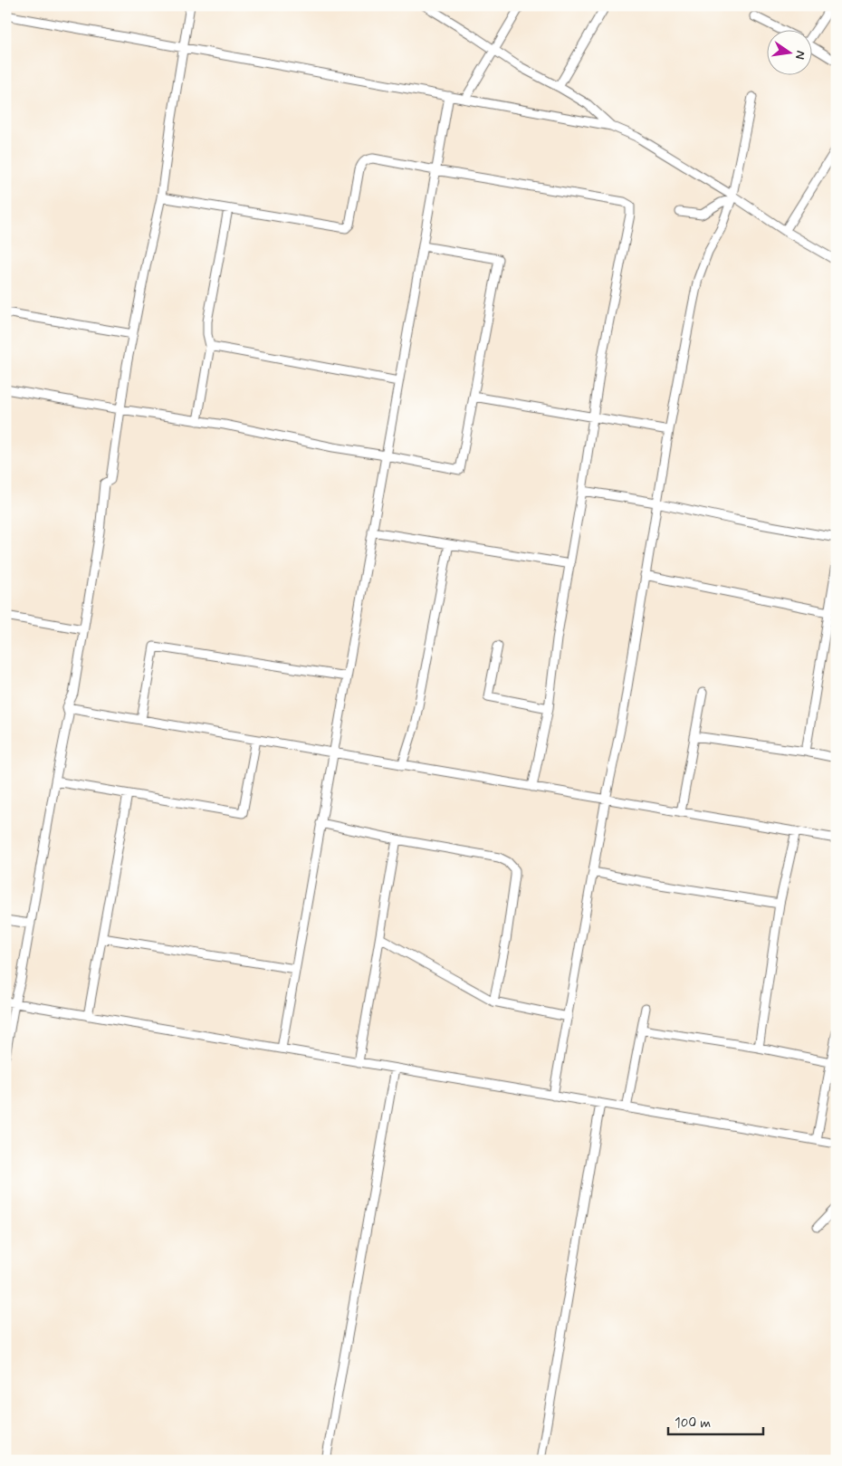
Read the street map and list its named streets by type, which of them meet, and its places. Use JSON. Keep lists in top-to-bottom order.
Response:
{
  "scale_bar": "100 m",
  "north": "right"
}
